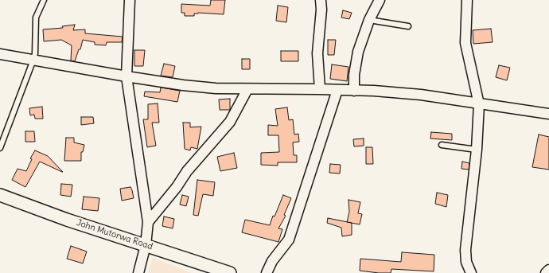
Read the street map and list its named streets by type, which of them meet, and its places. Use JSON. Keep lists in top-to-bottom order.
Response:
{
  "streets": {
    "street": ["John Mutorwa Road"]
  }
}
